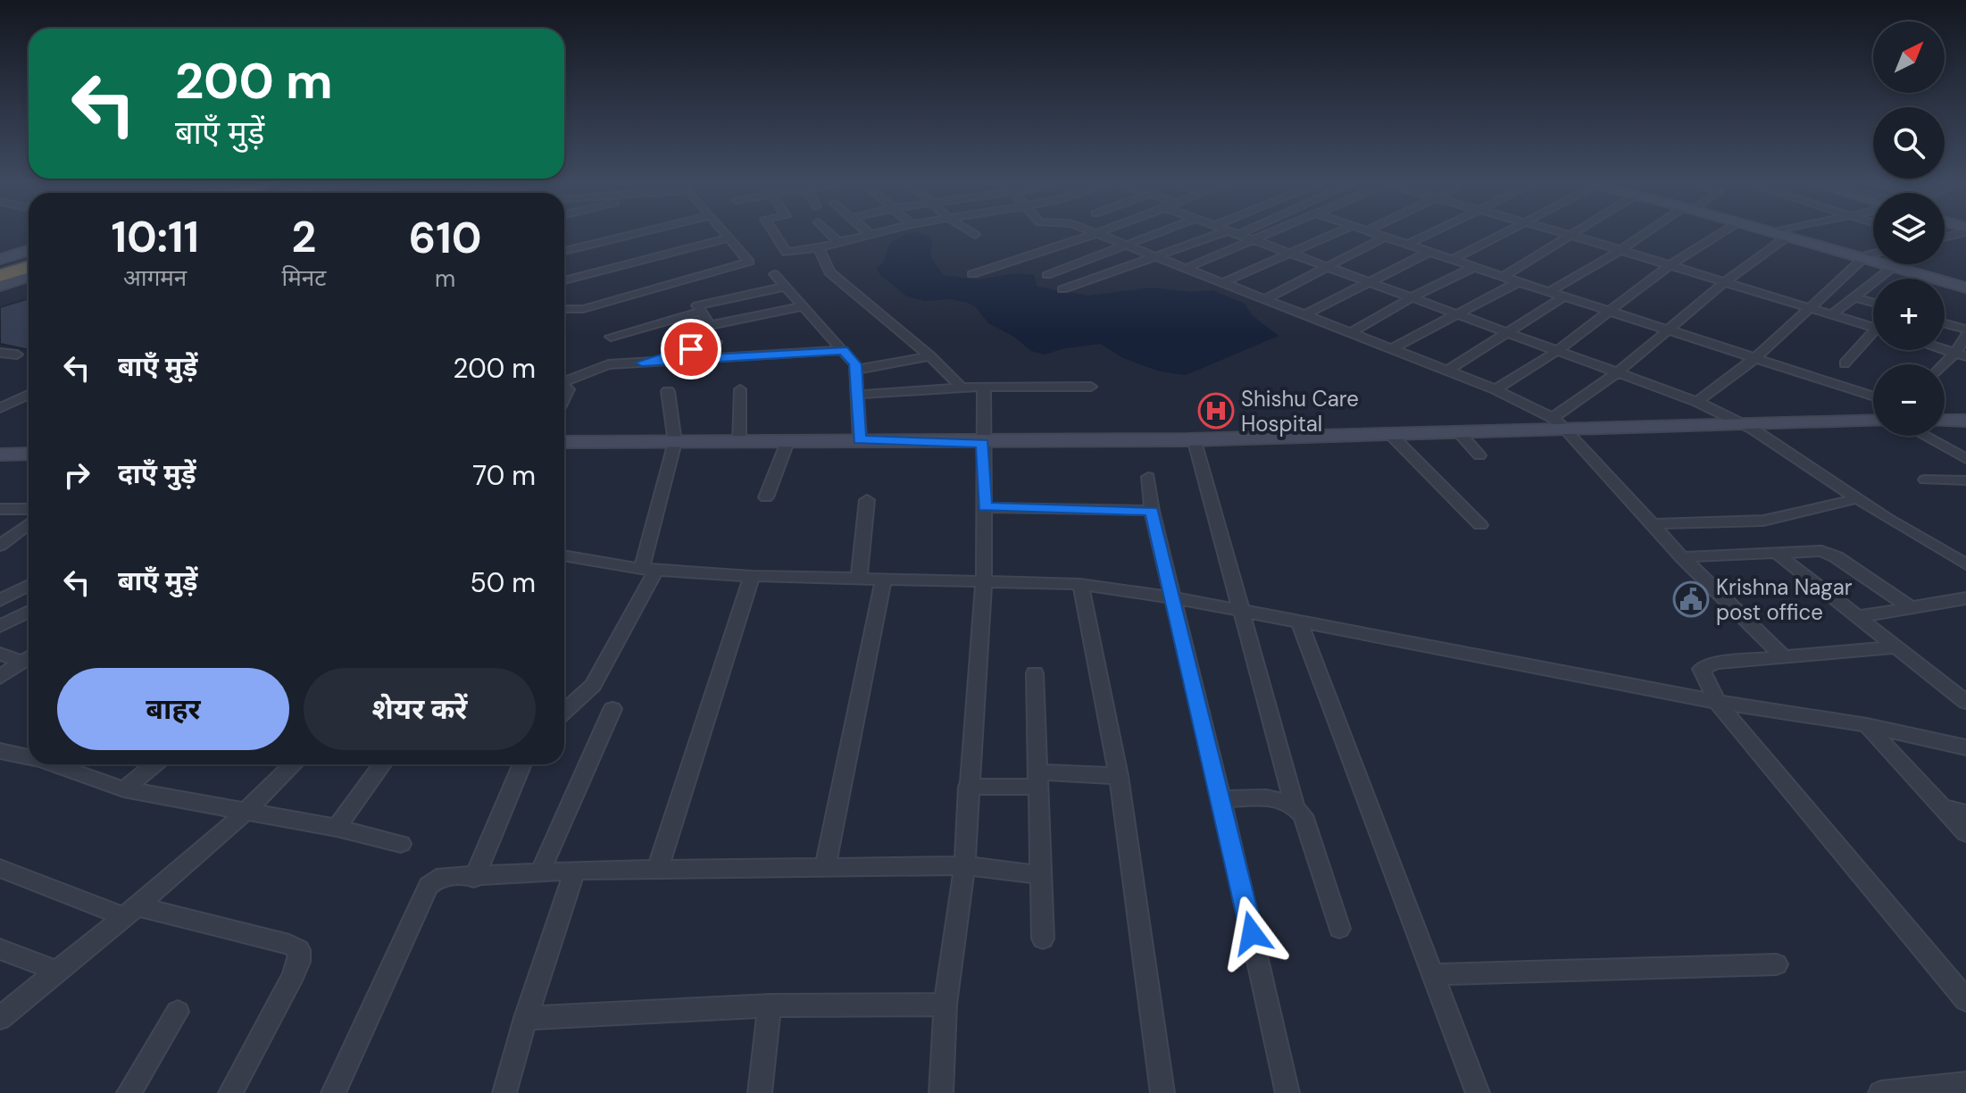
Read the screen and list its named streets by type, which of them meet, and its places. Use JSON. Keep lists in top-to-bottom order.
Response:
{
  "places": {
    "hospital": ["Shishu Care Hospital"],
    "public building": ["Krishna Nagar post office"]
  },
  "north": "top right",
  "page": {
    "map_buttons": ["+", "−"],
    "turn": ["200 m", "बाएँ मुड़ें"],
    "eta": [
      "10:11",
      "आगमन",
      "2",
      "मिनट",
      "610",
      "m"
    ],
    "list": [
      {
        "name": "बाएँ मुड़ें",
        "value": "200 m"
      },
      {
        "name": "दाएँ मुड़ें",
        "value": "70 m"
      },
      {
        "name": "बाएँ मुड़ें",
        "value": "50 m"
      }
    ],
    "buttons": ["बाहर", "शेयर करें"]
  }
}
